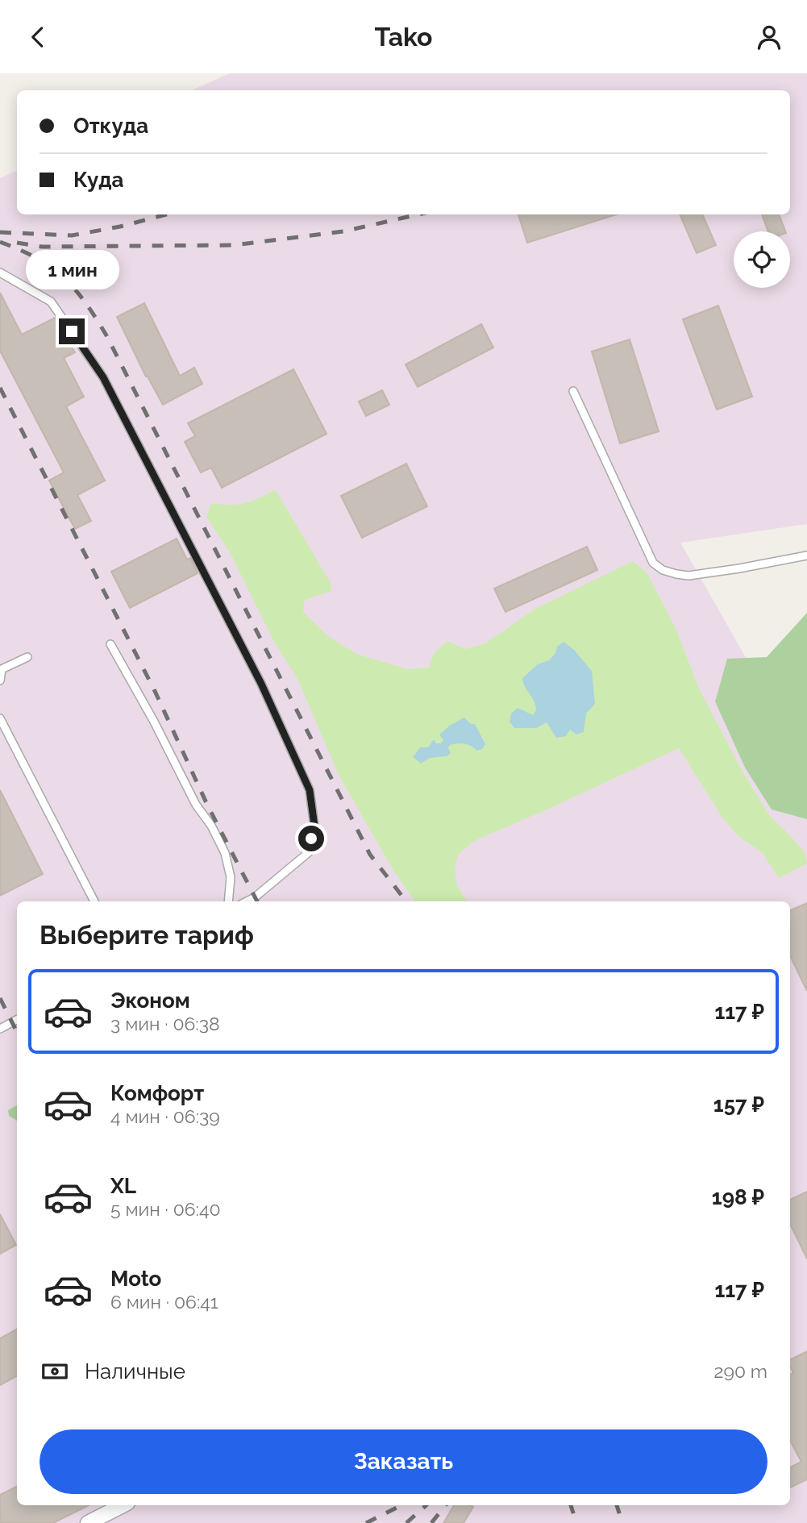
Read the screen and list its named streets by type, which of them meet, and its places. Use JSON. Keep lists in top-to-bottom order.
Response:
{
  "page": {
    "header": "Tako",
    "banner": ["Откуда", "Куда"],
    "bubble": "1 мин",
    "heading": "Выберите тариф",
    "list": [
      {
        "name": "Эконом",
        "note": "3 мин · 06:38",
        "value": "117 ₽"
      },
      {
        "name": "Комфорт",
        "note": "4 мин · 06:39",
        "value": "157 ₽"
      },
      {
        "name": "XL",
        "note": "5 мин · 06:40",
        "value": "198 ₽"
      },
      {
        "name": "Moto",
        "note": "6 мин · 06:41",
        "value": "117 ₽"
      }
    ],
    "pay": ["Наличные", "290 m"],
    "buttons": "Заказать"
  }
}
